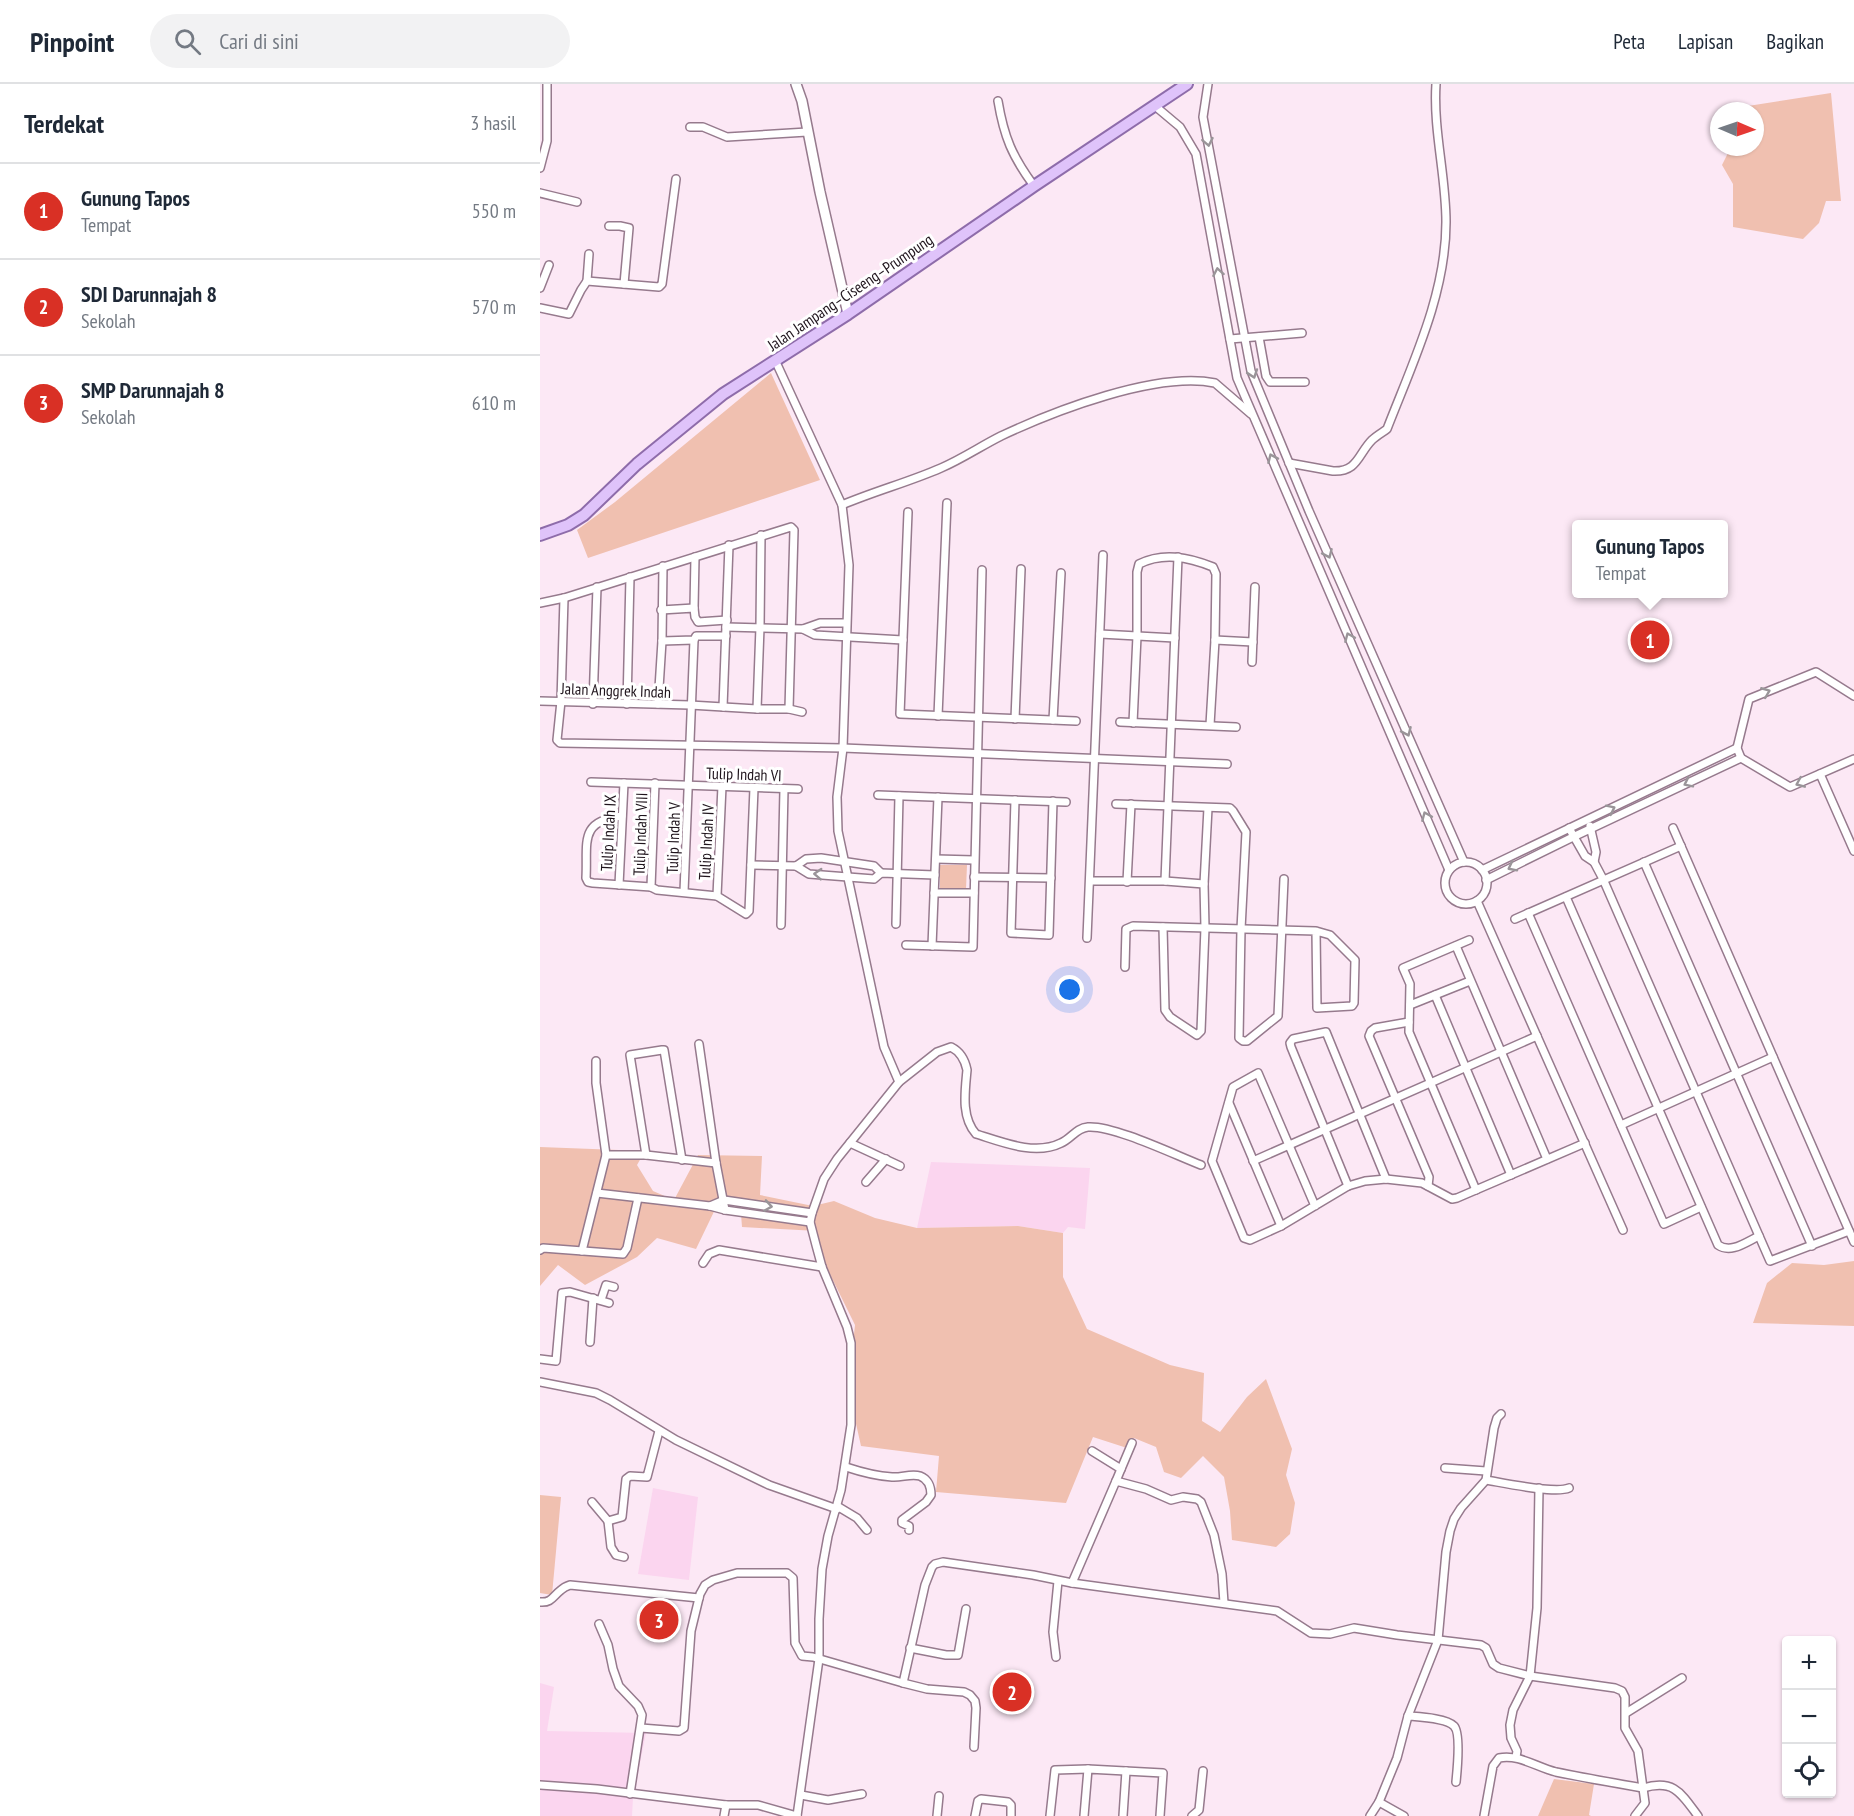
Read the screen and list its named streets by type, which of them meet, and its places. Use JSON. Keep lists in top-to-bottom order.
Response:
{
  "streets": {
    "main road": ["Jalan Jampang–Ciseeng–Prumpung"],
    "street": [
      "Jalan Anggrek Indah",
      "Tulip Indah VI",
      "Tulip Indah IX",
      "Tulip Indah VIII",
      "Tulip Indah V",
      "Tulip Indah IV"
    ]
  },
  "crossings": [
    ["Jalan Anggrek Indah", "Tulip Indah V"],
    ["Tulip Indah VI", "Tulip Indah IX"],
    ["Tulip Indah VI", "Tulip Indah VIII"],
    ["Tulip Indah VI", "Tulip Indah V"],
    ["Tulip Indah VI", "Tulip Indah IV"],
    ["Tulip Indah VIII", "Tulip Indah V"],
    ["Tulip Indah VIII", "Tulip Indah IV"]
  ],
  "north": "right",
  "page": {
    "header": "Pinpoint",
    "search": "Cari di sini",
    "nav": ["Peta", "Lapisan", "Bagikan"],
    "heading": ["Terdekat", "3 hasil"],
    "list": [
      {
        "mark": "1",
        "name": "Gunung Tapos",
        "note": "Tempat",
        "value": "550 m"
      },
      {
        "mark": "2",
        "name": "SDI Darunnajah 8",
        "note": "Sekolah",
        "value": "570 m"
      },
      {
        "mark": "3",
        "name": "SMP Darunnajah 8",
        "note": "Sekolah",
        "value": "610 m"
      }
    ],
    "popup": ["Gunung Tapos", "Tempat"],
    "pins": ["1", "3", "2"],
    "map_buttons": ["+", "−"]
  }
}
